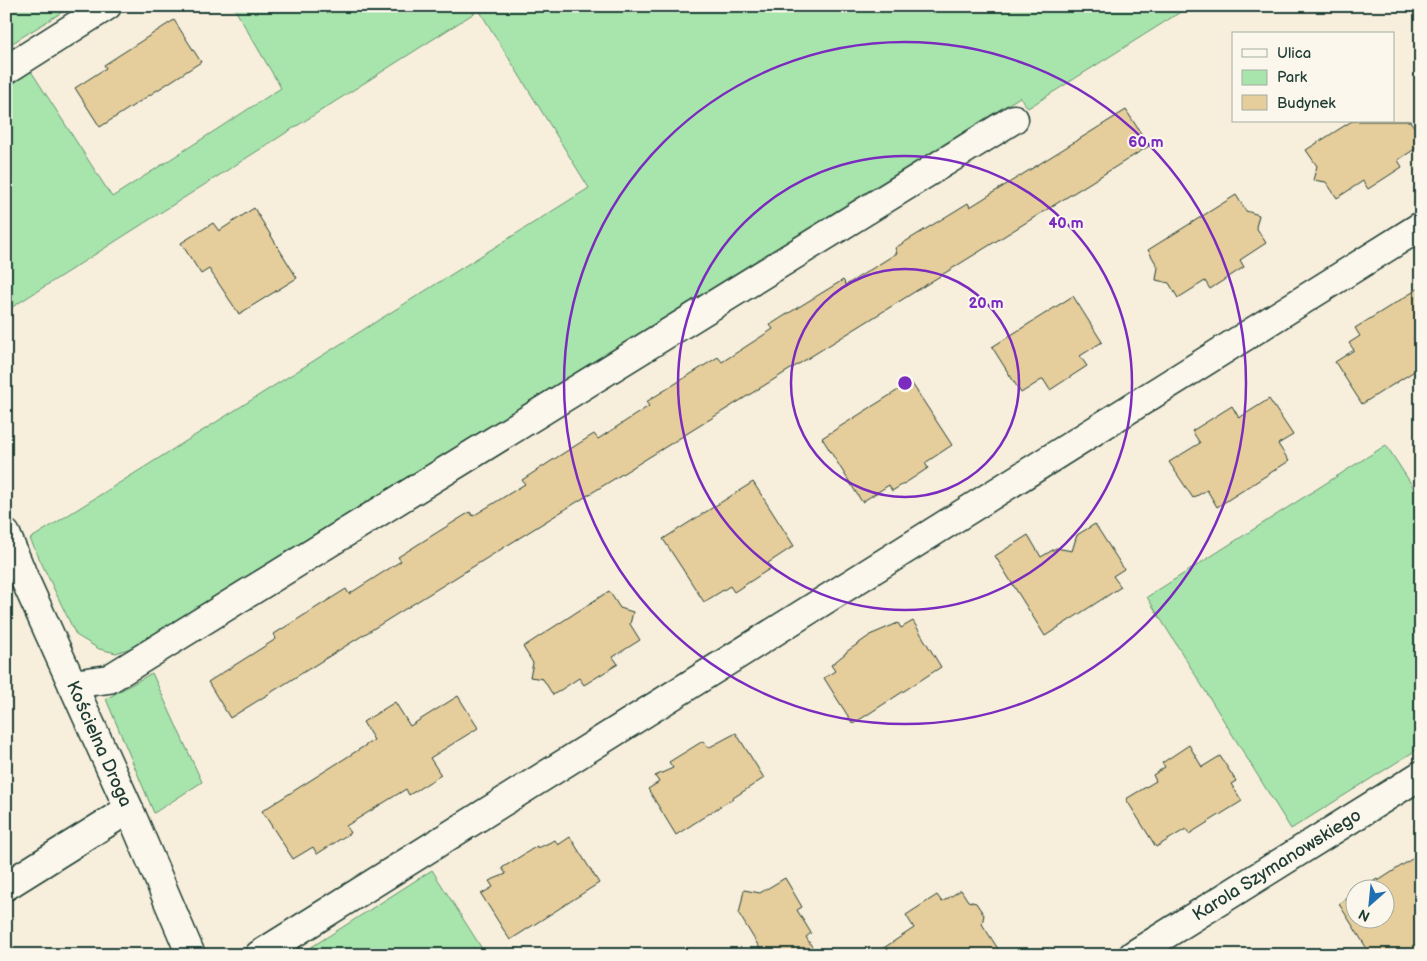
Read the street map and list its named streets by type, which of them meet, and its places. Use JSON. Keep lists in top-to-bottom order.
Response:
{
  "streets": {
    "street": ["Kościelna Droga", "Karola Szymanowskiego"]
  },
  "legend": ["Ulica", "Park", "Budynek"],
  "north": "bottom left",
  "rings": ["60 m", "40 m", "20 m"]
}
